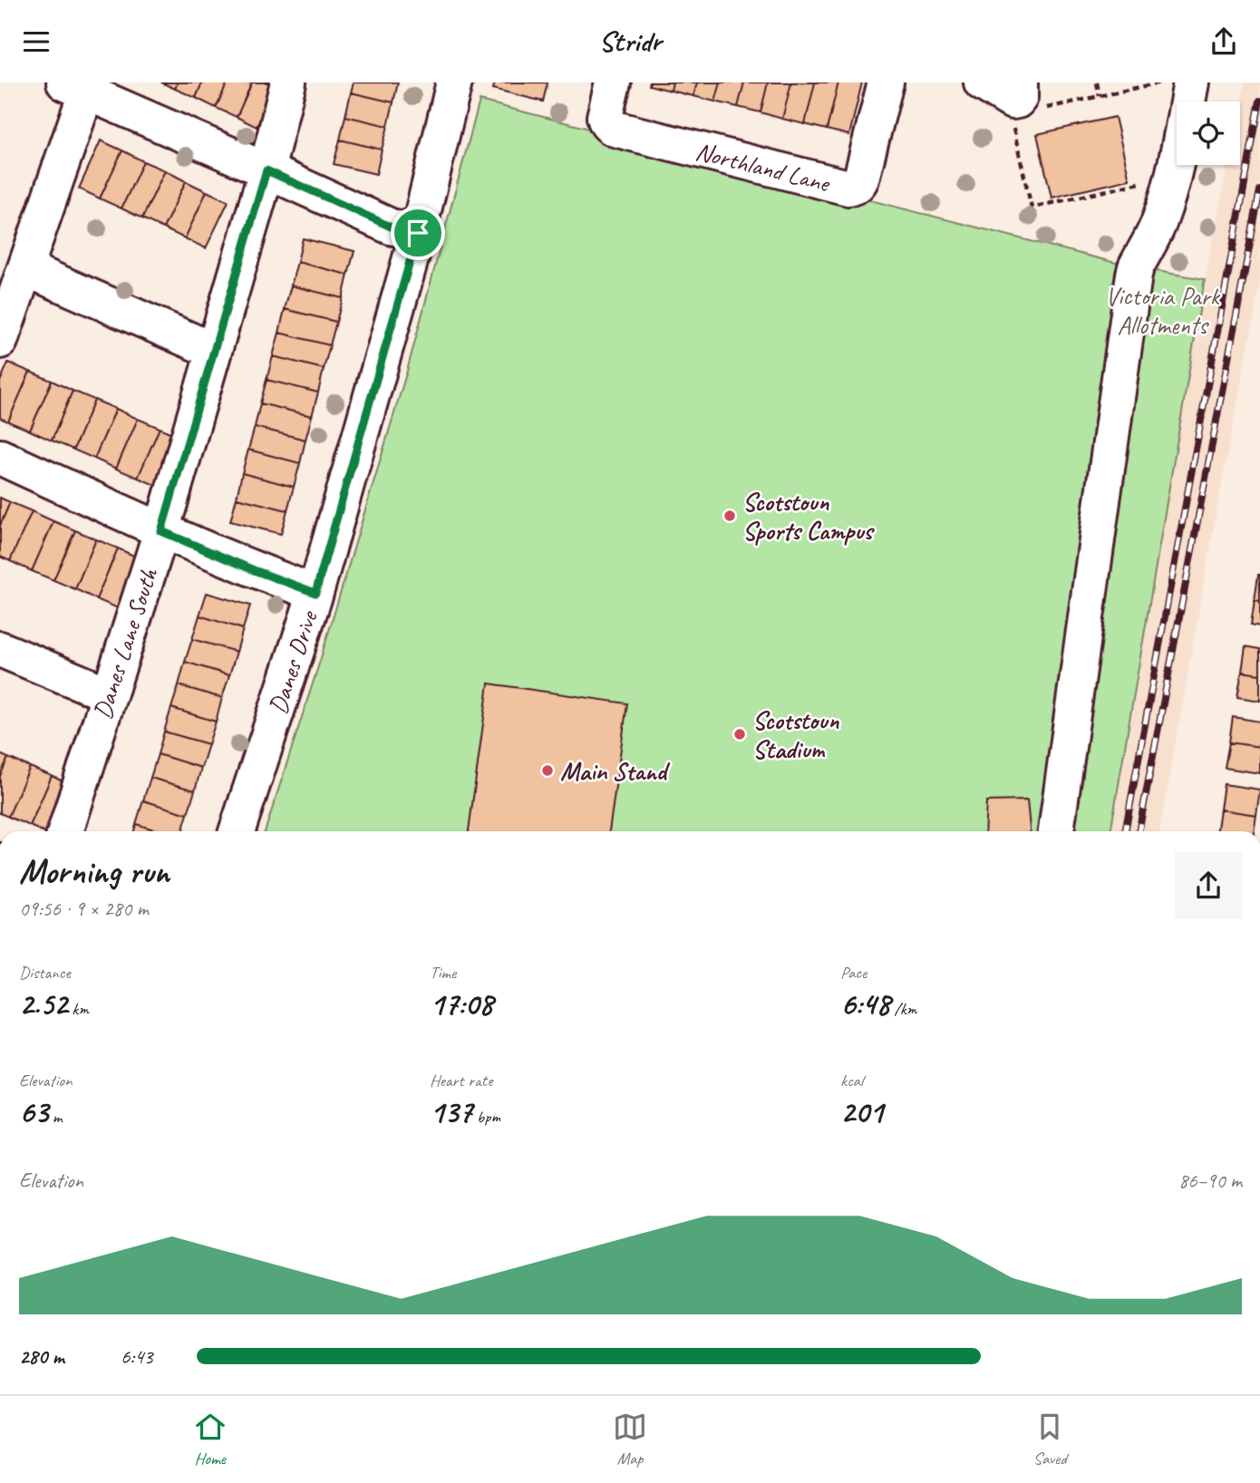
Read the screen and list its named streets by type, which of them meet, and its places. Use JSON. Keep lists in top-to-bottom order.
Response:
{
  "streets": {
    "street": ["Northland Lane", "Danes Lane South", "Danes Drive"]
  },
  "parks": ["Victoria Park Allotments"],
  "places": ["Scotstoun Sports Campus", "Scotstoun Stadium", "Main Stand"],
  "page": {
    "header": "Stridr",
    "heading": ["Morning run", "09:56 · 9 × 280 m"],
    "stats": [
      ["Distance", "2.52 km"],
      ["Time", "17:08"],
      ["Pace", "6:48 /km"],
      ["Elevation", "63 m"],
      ["Heart rate", "137 bpm"],
      ["kcal", "201"]
    ],
    "chart": ["Elevation", "86–90 m"],
    "list": [
      {
        "name": "280 m",
        "note": "6:43"
      }
    ],
    "tabs": ["Home", "Map", "Saved"]
  }
}
